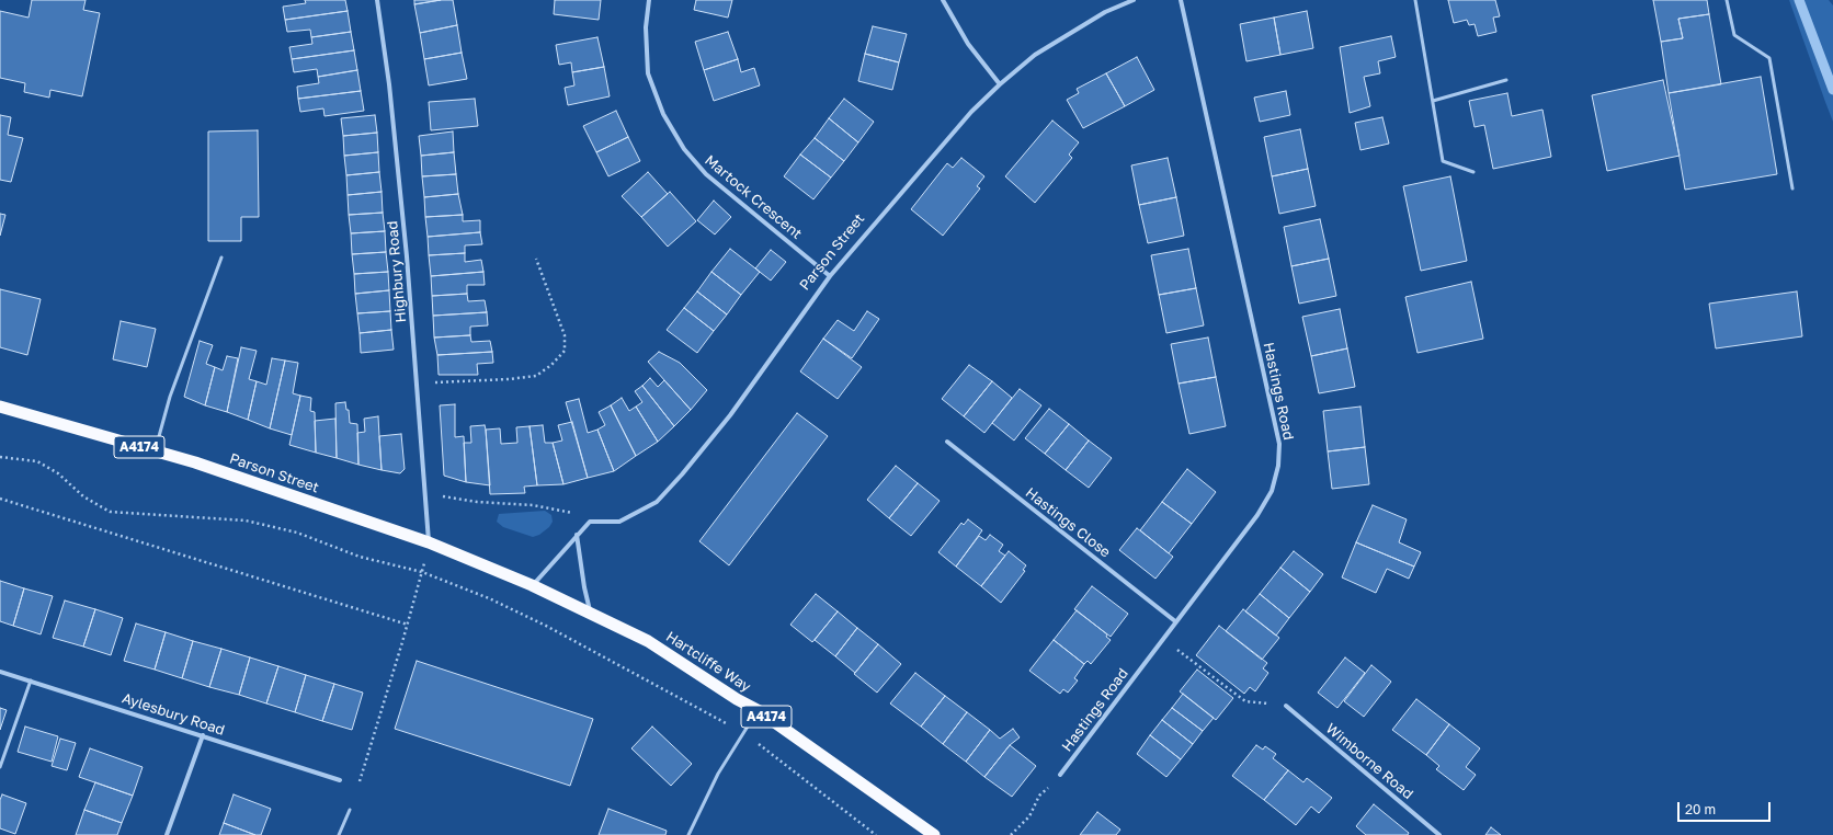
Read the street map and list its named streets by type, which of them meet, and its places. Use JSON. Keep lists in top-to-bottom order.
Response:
{
  "streets": {
    "highway": ["Parson Street", "A4174", "Hartcliffe Way"],
    "street": [
      "Martock Crescent",
      "Highbury Road",
      "Hastings Road",
      "Hastings Close",
      "Aylesbury Road",
      "Wimborne Road"
    ]
  },
  "crossings": [
    ["Martock Crescent", "Parson Street"],
    ["Parson Street", "Highbury Road"],
    ["Parson Street", "Hartcliffe Way"],
    ["Hastings Road", "Hastings Close"]
  ],
  "scale_bar": "20 m"
}
